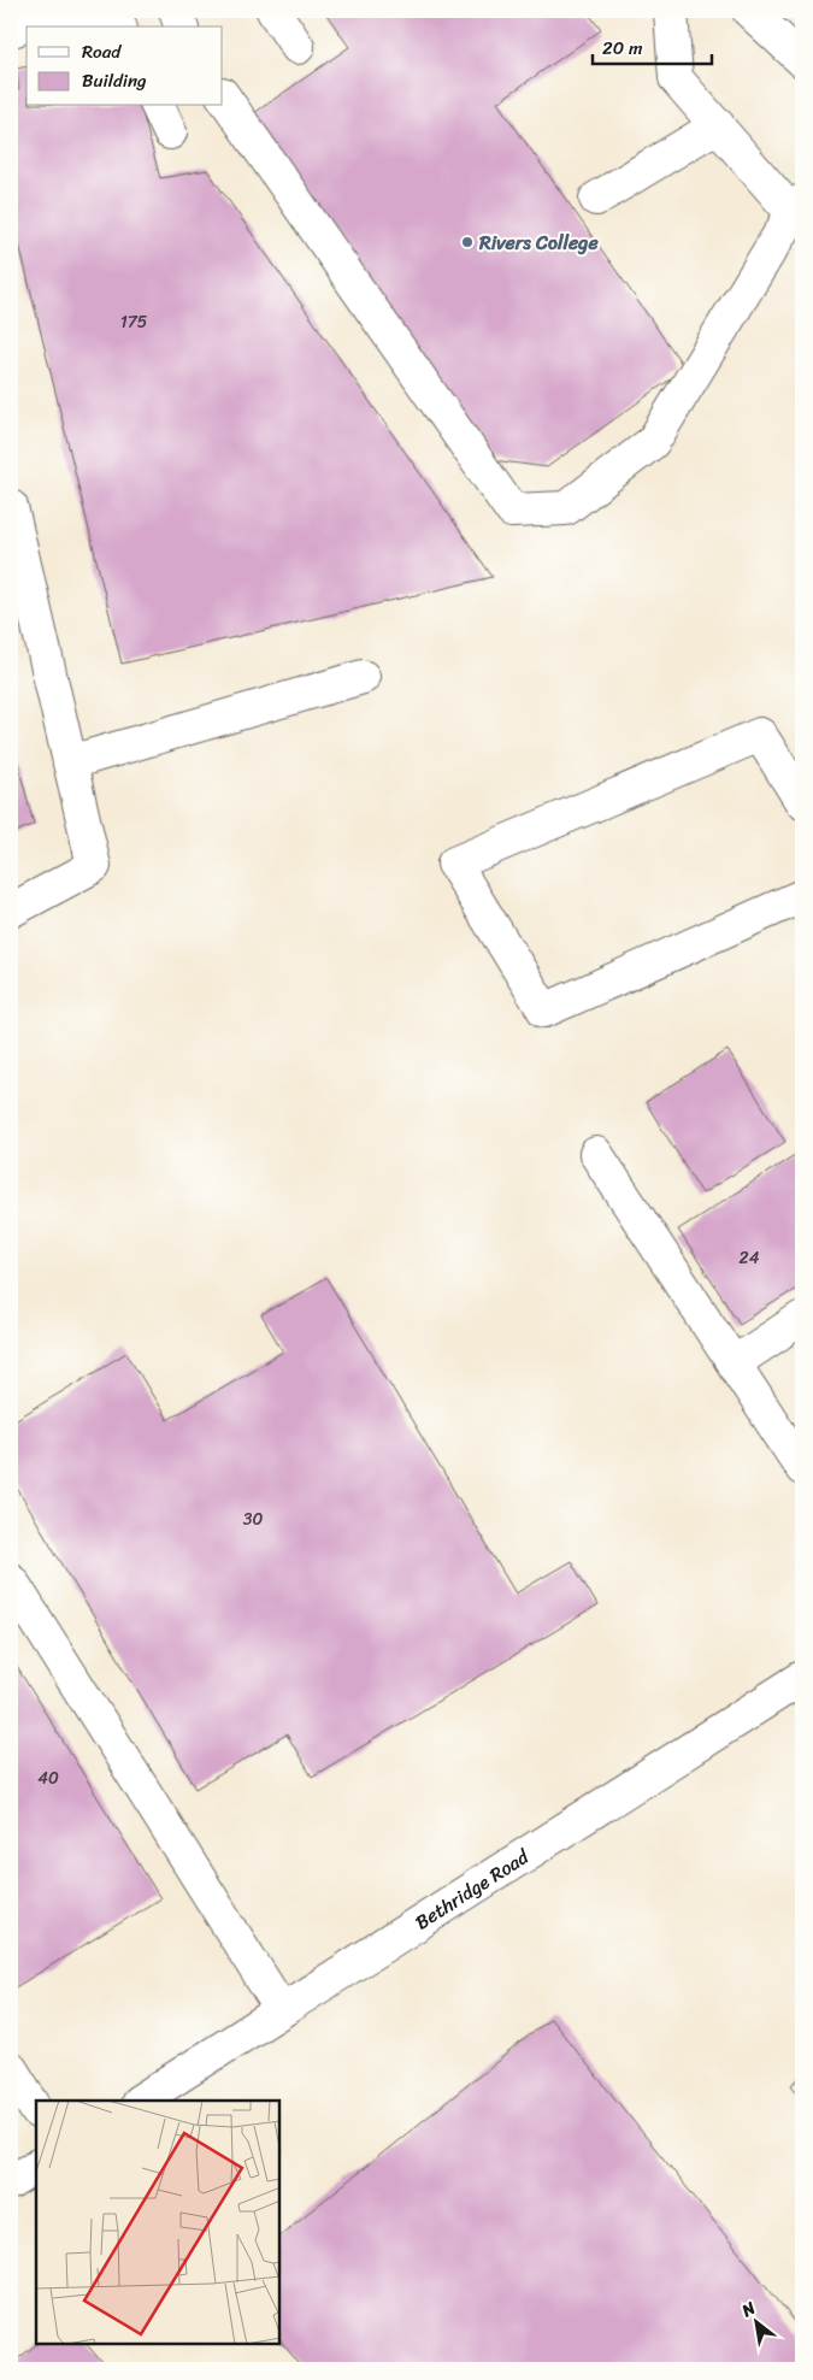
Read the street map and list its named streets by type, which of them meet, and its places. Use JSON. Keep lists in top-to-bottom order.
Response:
{
  "streets": {
    "street": ["Bethridge Road"]
  },
  "places": ["Rivers College"],
  "house_numbers": [
    "175",
    "24",
    "30",
    "40"
  ],
  "legend": ["Road", "Building"],
  "scale_bar": "20 m",
  "north": "top left"
}
